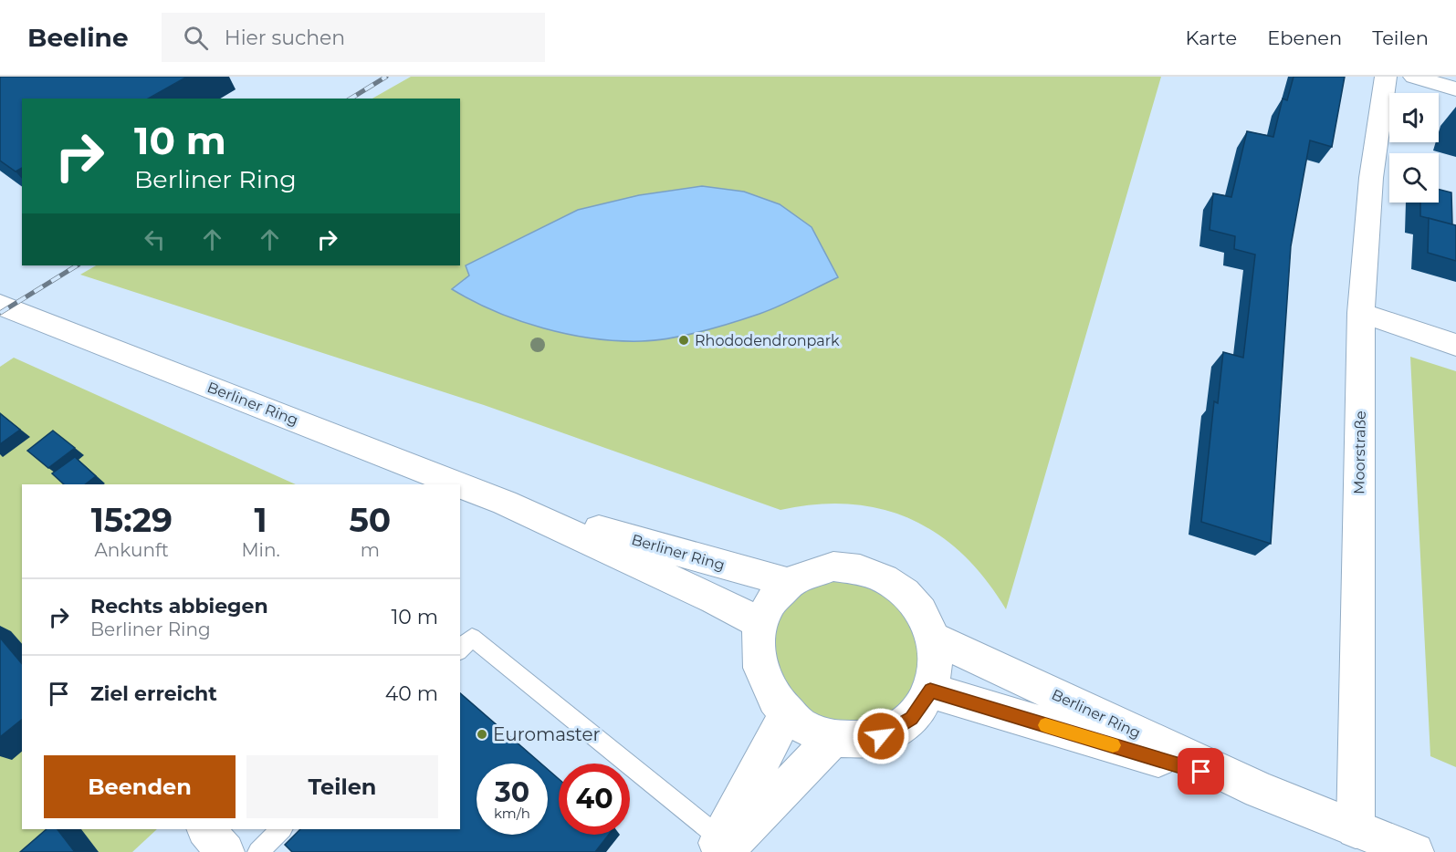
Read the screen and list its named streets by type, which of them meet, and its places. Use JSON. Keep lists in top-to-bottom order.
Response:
{
  "streets": {
    "street": ["Berliner Ring", "Moorstraße"]
  },
  "crossings": [
    ["Berliner Ring", "Moorstraße"]
  ],
  "places": ["Rhododendronpark", "Euromaster"],
  "page": {
    "header": "Beeline",
    "search": "Hier suchen",
    "nav": ["Karte", "Ebenen", "Teilen"],
    "turn": ["10 m", "Berliner Ring"],
    "eta": [
      "15:29",
      "Ankunft",
      "1",
      "Min.",
      "50",
      "m"
    ],
    "list": [
      {
        "name": "Rechts abbiegen",
        "note": "Berliner Ring",
        "value": "10 m"
      },
      {
        "name": "Ziel erreicht",
        "value": "40 m"
      }
    ],
    "buttons": ["Beenden", "Teilen"],
    "speed": "30 km/h",
    "limit": "40"
  }
}
